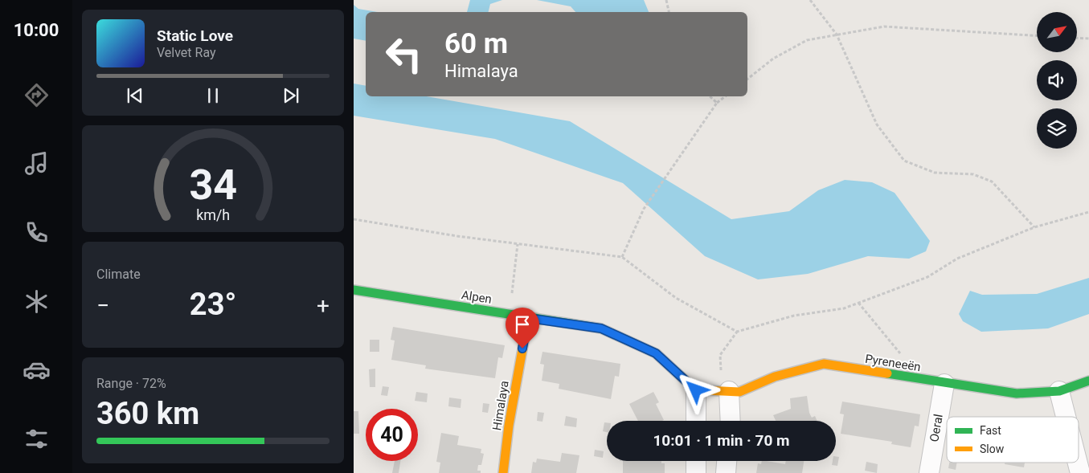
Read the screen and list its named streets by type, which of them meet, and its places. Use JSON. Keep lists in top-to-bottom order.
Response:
{
  "streets": {
    "street": [
      "Alpen",
      "Pyreneeën",
      "Himalaya",
      "Oeral"
    ]
  },
  "crossings": [
    ["Alpen", "Pyreneeën"],
    ["Alpen", "Himalaya"],
    ["Pyreneeën", "Oeral"]
  ],
  "legend": ["Fast", "Slow"],
  "north": "top right",
  "page": {
    "tabs": "10:00",
    "turn": ["60 m", "Himalaya"],
    "song": ["Static Love", "Velvet Ray"],
    "tile": [
      "Climate",
      ["Range · 72%", "360 km"]
    ],
    "heat": ["−", "23°", "+"],
    "limit": "40",
    "trip": "10:01 · 1 min · 70 m",
    "gauge": ["34", "km/h"]
  }
}
